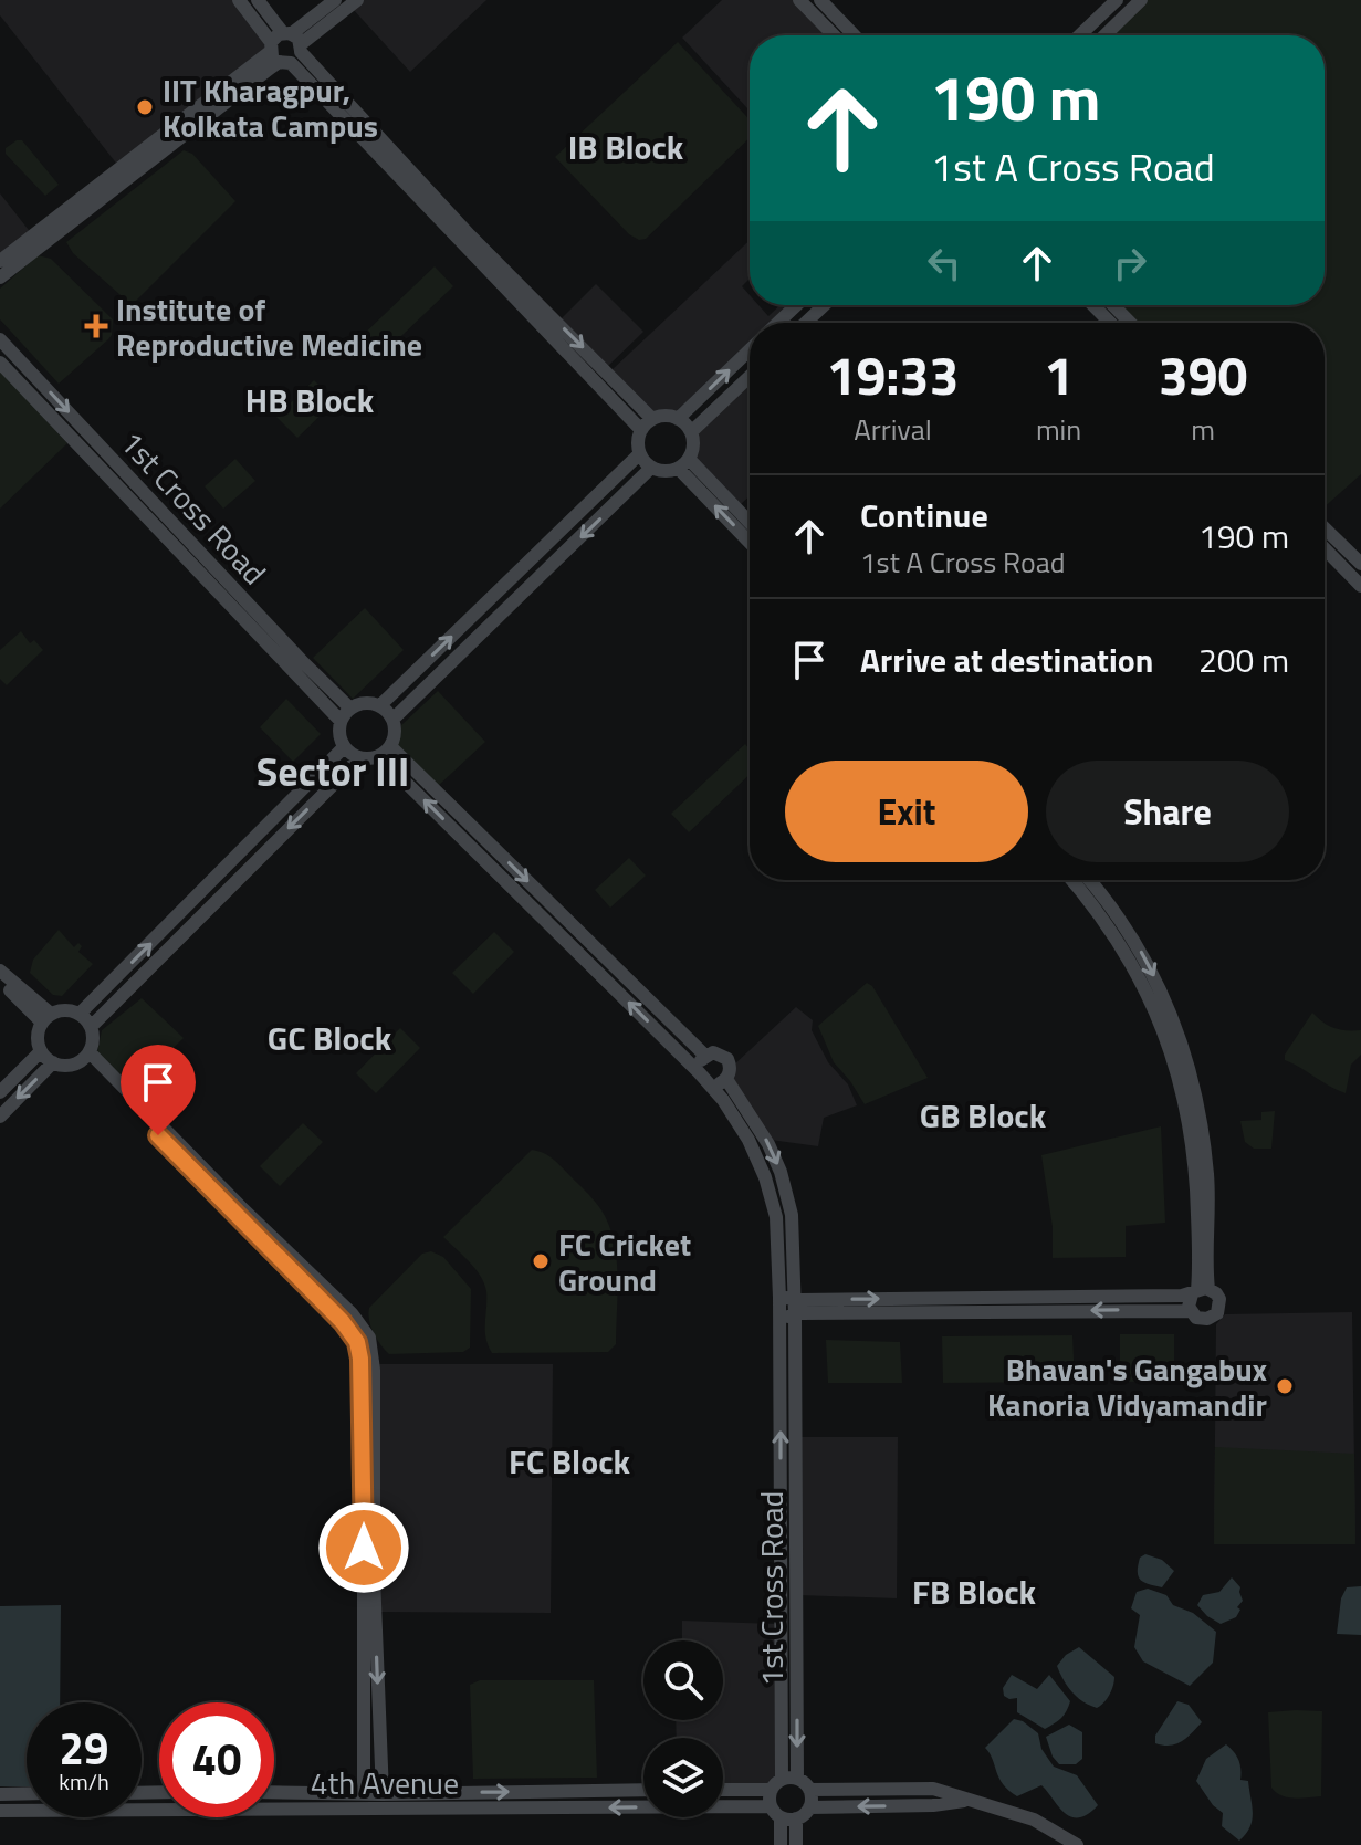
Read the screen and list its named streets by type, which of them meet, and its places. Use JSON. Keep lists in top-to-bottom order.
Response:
{
  "streets": {
    "street": ["1st Cross Road", "4th Avenue"]
  },
  "crossings": [
    ["1st Cross Road", "4th Avenue"]
  ],
  "districts": [
    "IB Block",
    "HB Block",
    "Sector III",
    "GC Block",
    "GB Block",
    "FC Block",
    "FB Block"
  ],
  "places": {
    "other": ["IIT Kharagpur, Kolkata Campus", "FC Cricket Ground", "Bhavan's Gangabux Kanoria Vidyamandir"],
    "health": ["Institute of Reproductive Medicine"]
  },
  "page": {
    "turn": ["190 m", "1st A Cross Road"],
    "eta": [
      "19:33",
      "Arrival",
      "1",
      "min",
      "390",
      "m"
    ],
    "list": [
      {
        "name": "Continue",
        "note": "1st A Cross Road",
        "value": "190 m"
      },
      {
        "name": "Arrive at destination",
        "value": "200 m"
      }
    ],
    "buttons": ["Exit", "Share"],
    "speed": "29 km/h",
    "limit": "40"
  }
}
